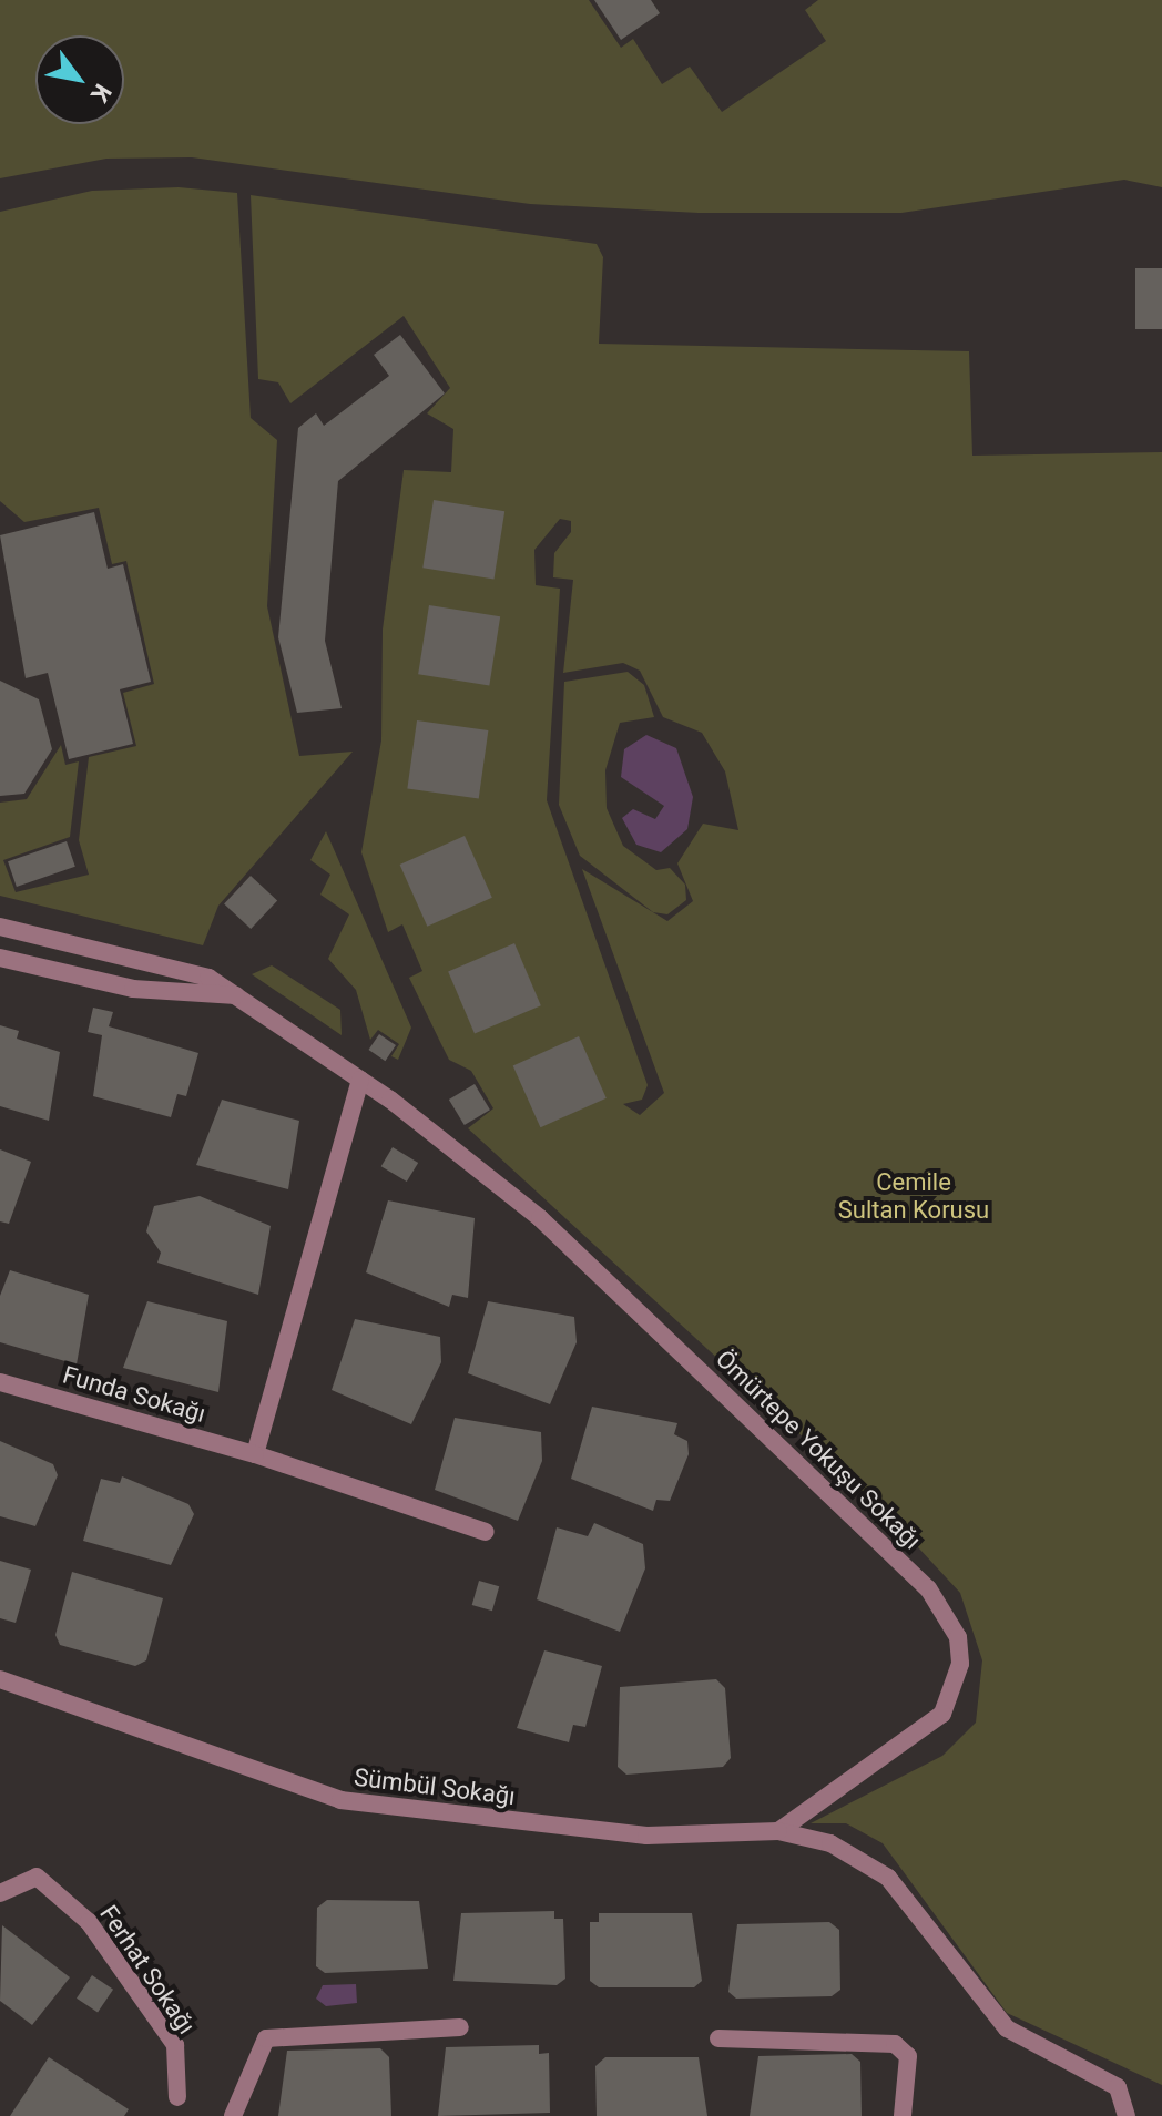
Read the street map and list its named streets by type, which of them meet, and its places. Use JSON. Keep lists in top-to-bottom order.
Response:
{
  "streets": {
    "street": [
      "Funda Sokağı",
      "Ömürtepe Yokuşu Sokağı",
      "Sümbül Sokağı",
      "Ferhat Sokağı"
    ]
  },
  "crossings": [
    ["Ömürtepe Yokuşu Sokağı", "Sümbül Sokağı"]
  ],
  "parks": ["Cemile Sultan Korusu"],
  "north": "bottom right"
}
